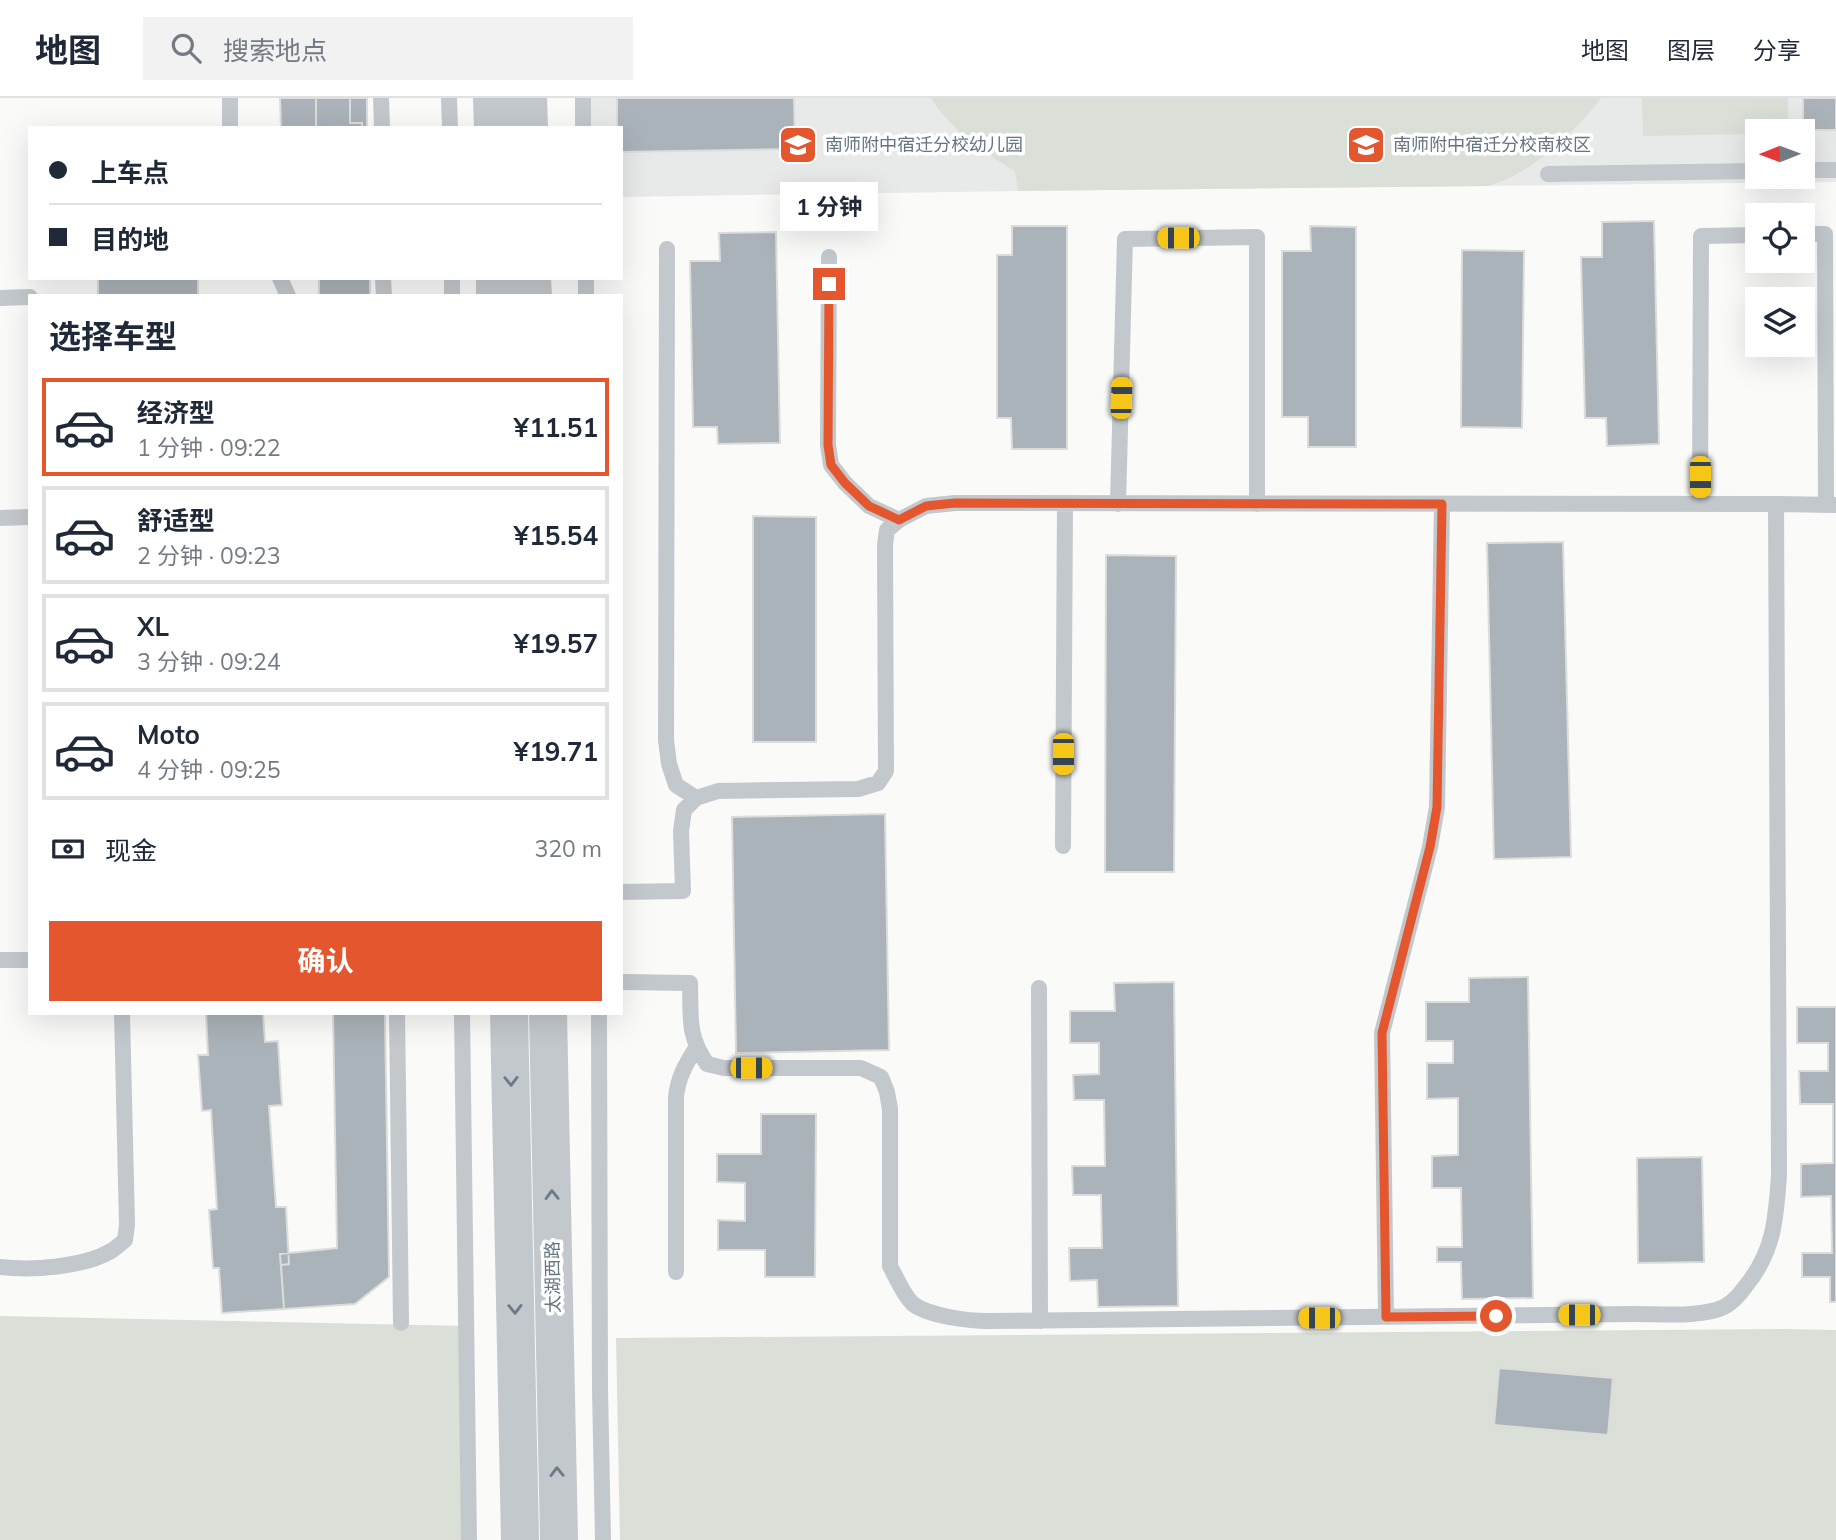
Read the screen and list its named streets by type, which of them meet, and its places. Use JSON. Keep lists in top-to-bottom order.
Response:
{
  "streets": {
    "street": ["太湖西路"]
  },
  "places": {
    "school or university": ["南师附中宿迁分校幼儿园", "南师附中宿迁分校南校区"]
  },
  "north": "left",
  "page": {
    "header": "地图",
    "search": "搜索地点",
    "nav": ["地图", "图层", "分享"],
    "banner": ["上车点", "目的地"],
    "bubble": "1 分钟",
    "heading": "选择车型",
    "list": [
      {
        "name": "经济型",
        "note": "1 分钟 · 09:22",
        "value": "¥11.51"
      },
      {
        "name": "舒适型",
        "note": "2 分钟 · 09:23",
        "value": "¥15.54"
      },
      {
        "name": "XL",
        "note": "3 分钟 · 09:24",
        "value": "¥19.57"
      },
      {
        "name": "Moto",
        "note": "4 分钟 · 09:25",
        "value": "¥19.71"
      }
    ],
    "pay": ["现金", "320 m"],
    "buttons": "确认"
  }
}
